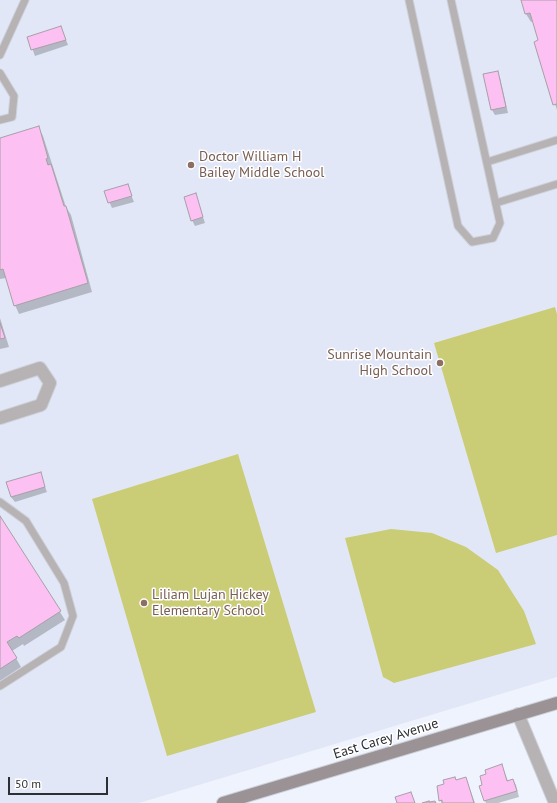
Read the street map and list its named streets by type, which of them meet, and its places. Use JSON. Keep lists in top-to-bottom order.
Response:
{
  "streets": {
    "street": ["East Carey Avenue"]
  },
  "places": ["Doctor William H Bailey Middle School", "Sunrise Mountain High School", "Liliam Lujan Hickey Elementary School"],
  "scale_bar": "50 m"
}
